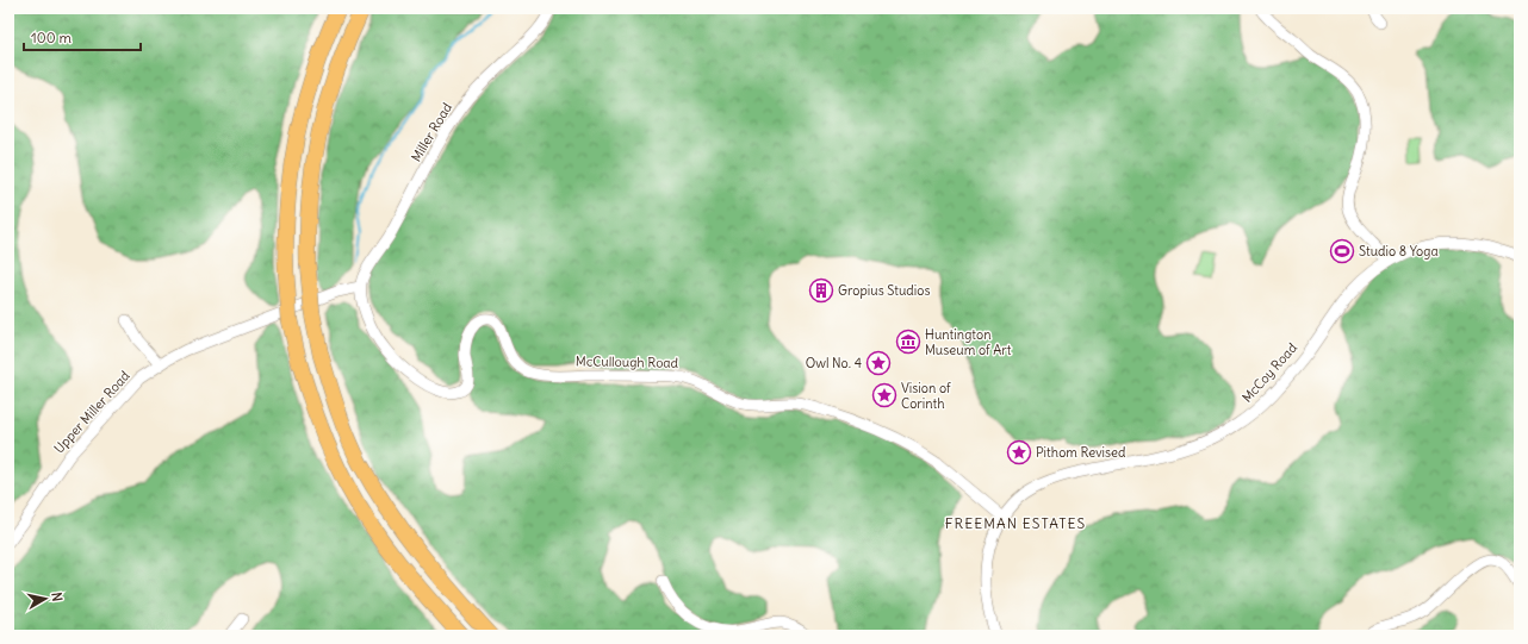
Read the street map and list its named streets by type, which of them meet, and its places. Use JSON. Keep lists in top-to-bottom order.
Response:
{
  "streets": {
    "street": [
      "Miller Road",
      "McCullough Road",
      "McCoy Road",
      "Upper Miller Road"
    ]
  },
  "crossings": [
    ["Miller Road", "McCullough Road"],
    ["Miller Road", "Upper Miller Road"],
    ["McCullough Road", "McCoy Road"],
    ["McCullough Road", "Upper Miller Road"]
  ],
  "districts": ["FREEMAN ESTATES"],
  "places": {
    "sports": ["Studio 8 Yoga"],
    "building": ["Gropius Studios"],
    "museum": ["Huntington Museum of Art"],
    "place": ["Owl No. 4", "Vision of Corinth", "Pithom Revised"]
  },
  "scale_bar": "100 m",
  "north": "right"
}
